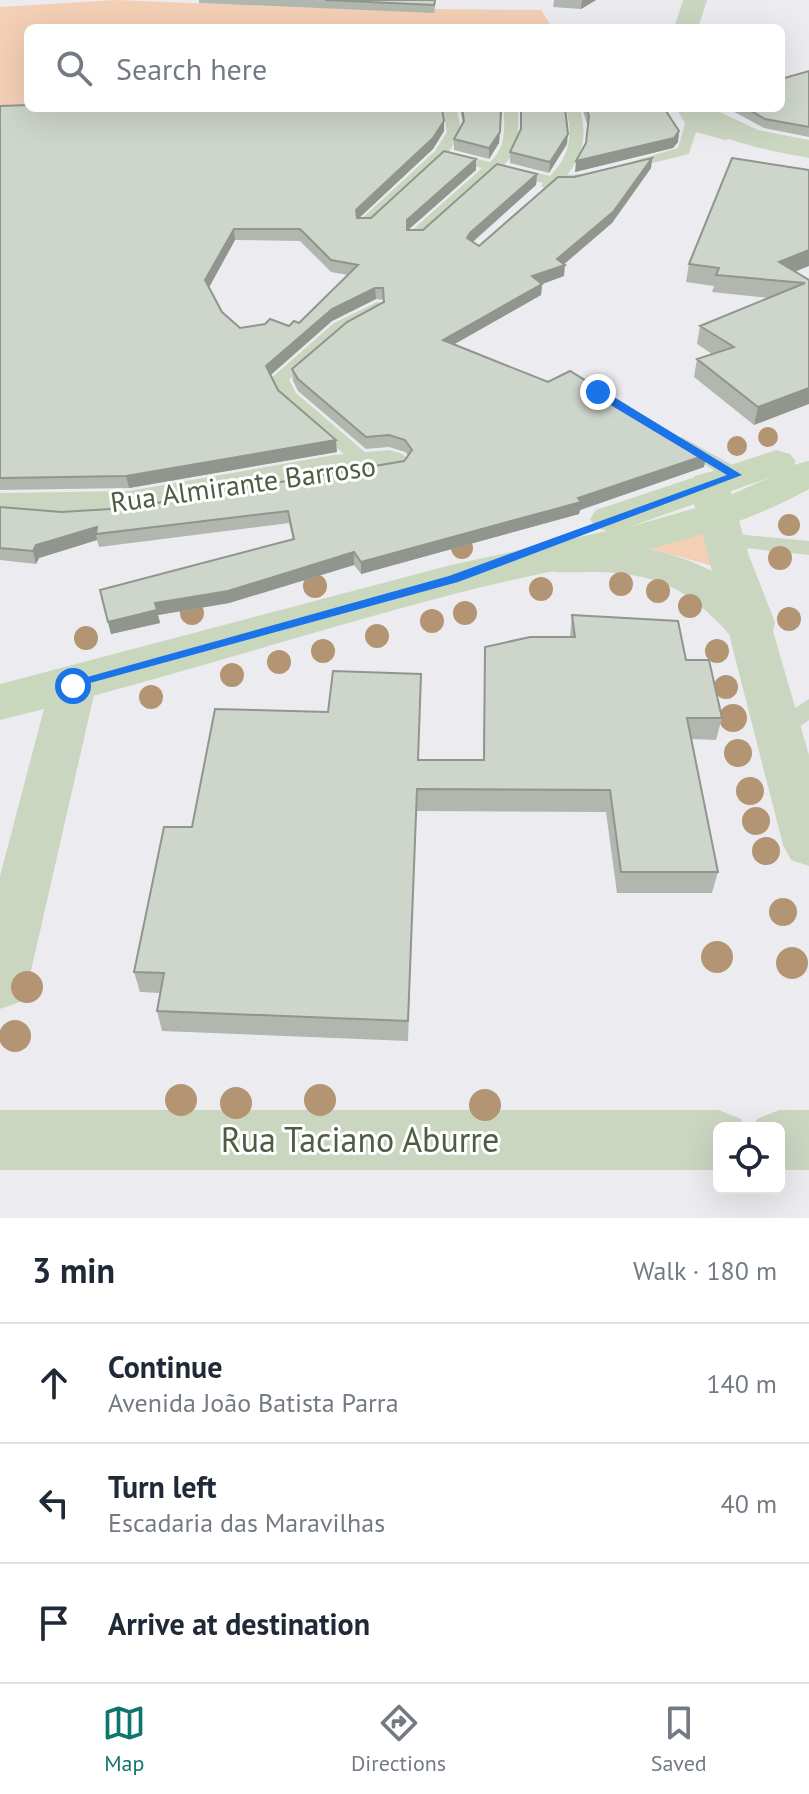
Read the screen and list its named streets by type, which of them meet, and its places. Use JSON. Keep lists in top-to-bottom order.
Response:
{
  "streets": {
    "street": ["Rua Almirante Barroso", "Rua Taciano Aburre"]
  },
  "page": {
    "search": "Search here",
    "heading": ["3 min", "Walk · 180 m"],
    "list": [
      ["Continue", "Avenida João Batista Parra", "140 m"],
      ["Turn left", "Escadaria das Maravilhas", "40 m"],
      "Arrive at destination"
    ],
    "nav": ["Map", "Directions", "Saved"]
  }
}
